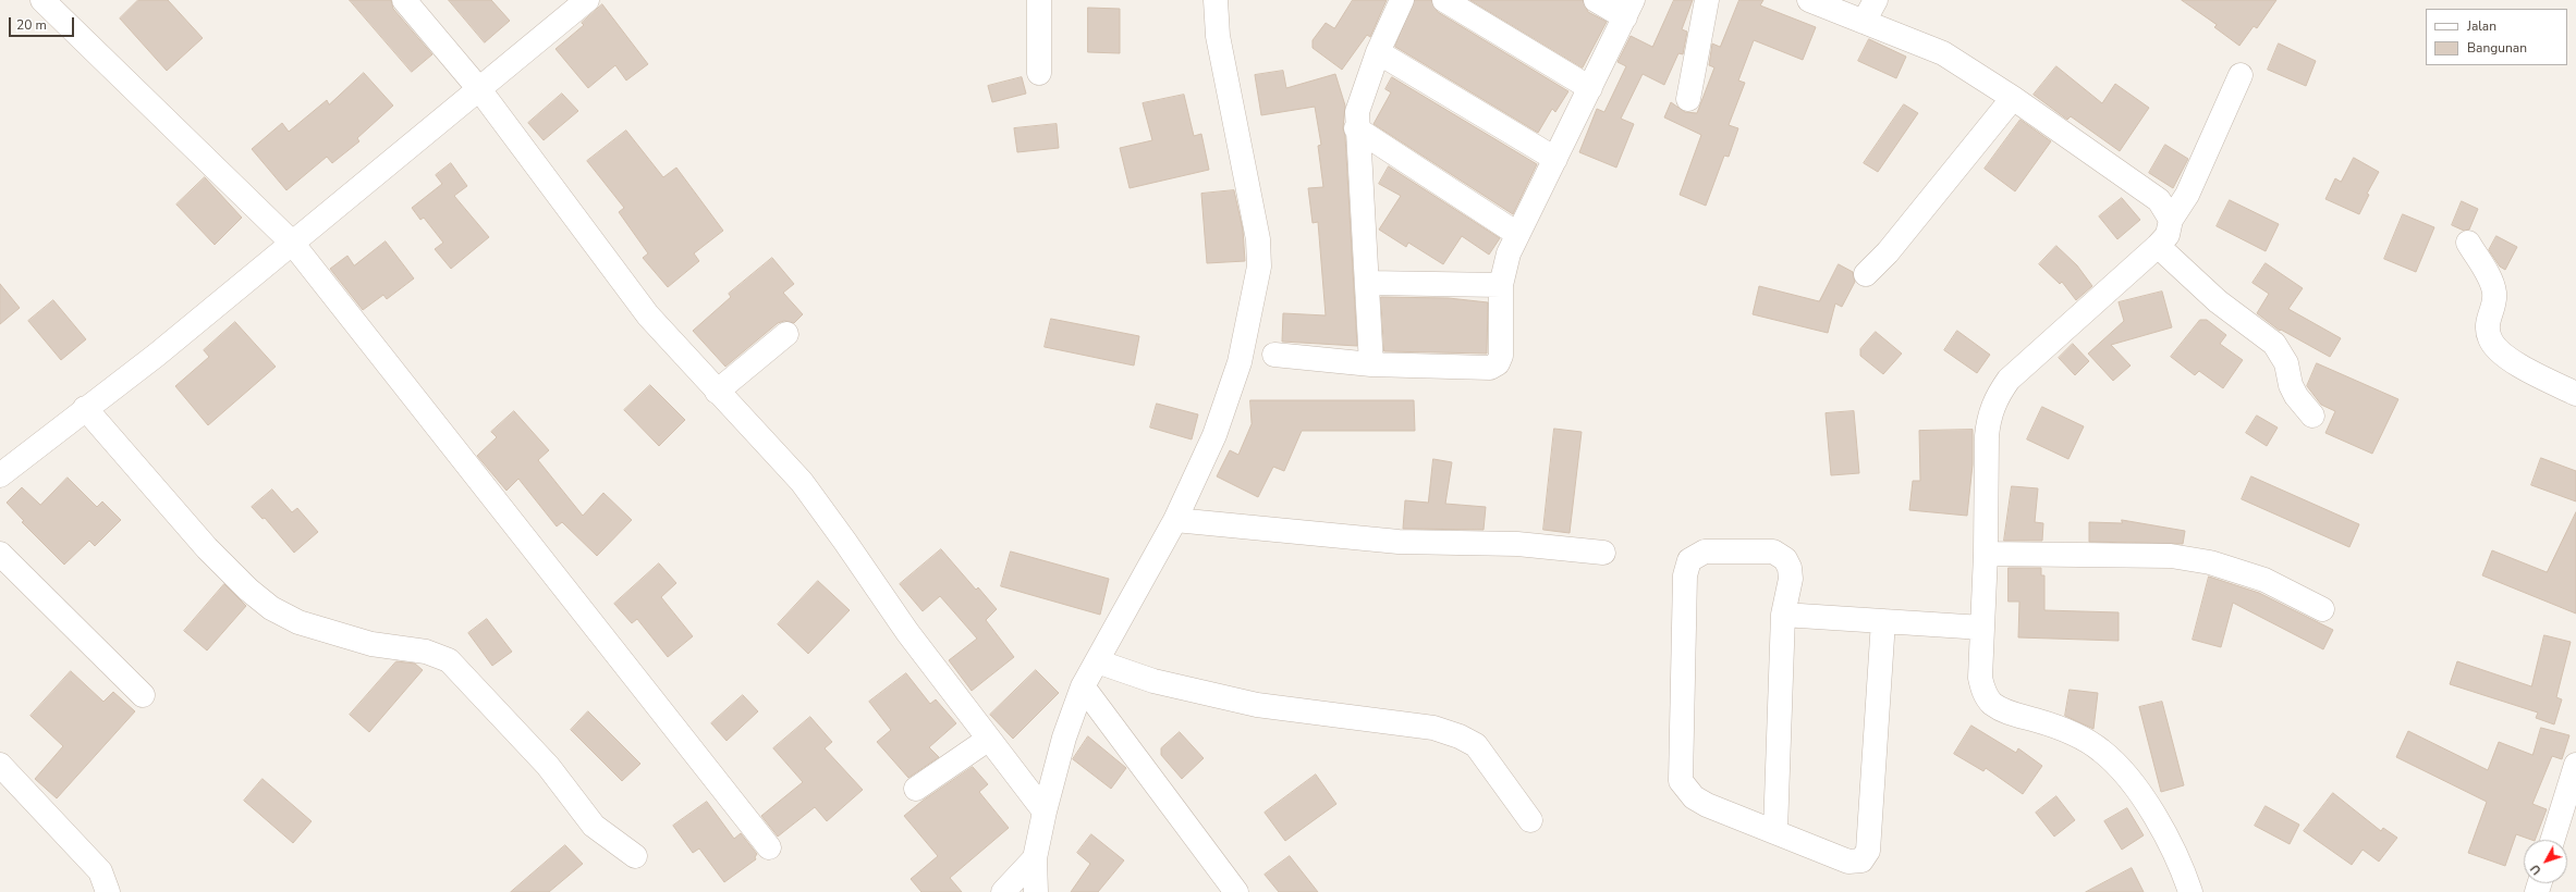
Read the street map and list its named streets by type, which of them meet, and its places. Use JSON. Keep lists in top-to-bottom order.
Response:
{
  "legend": ["Jalan", "Bangunan"],
  "scale_bar": "20 m",
  "north": "bottom left"
}
